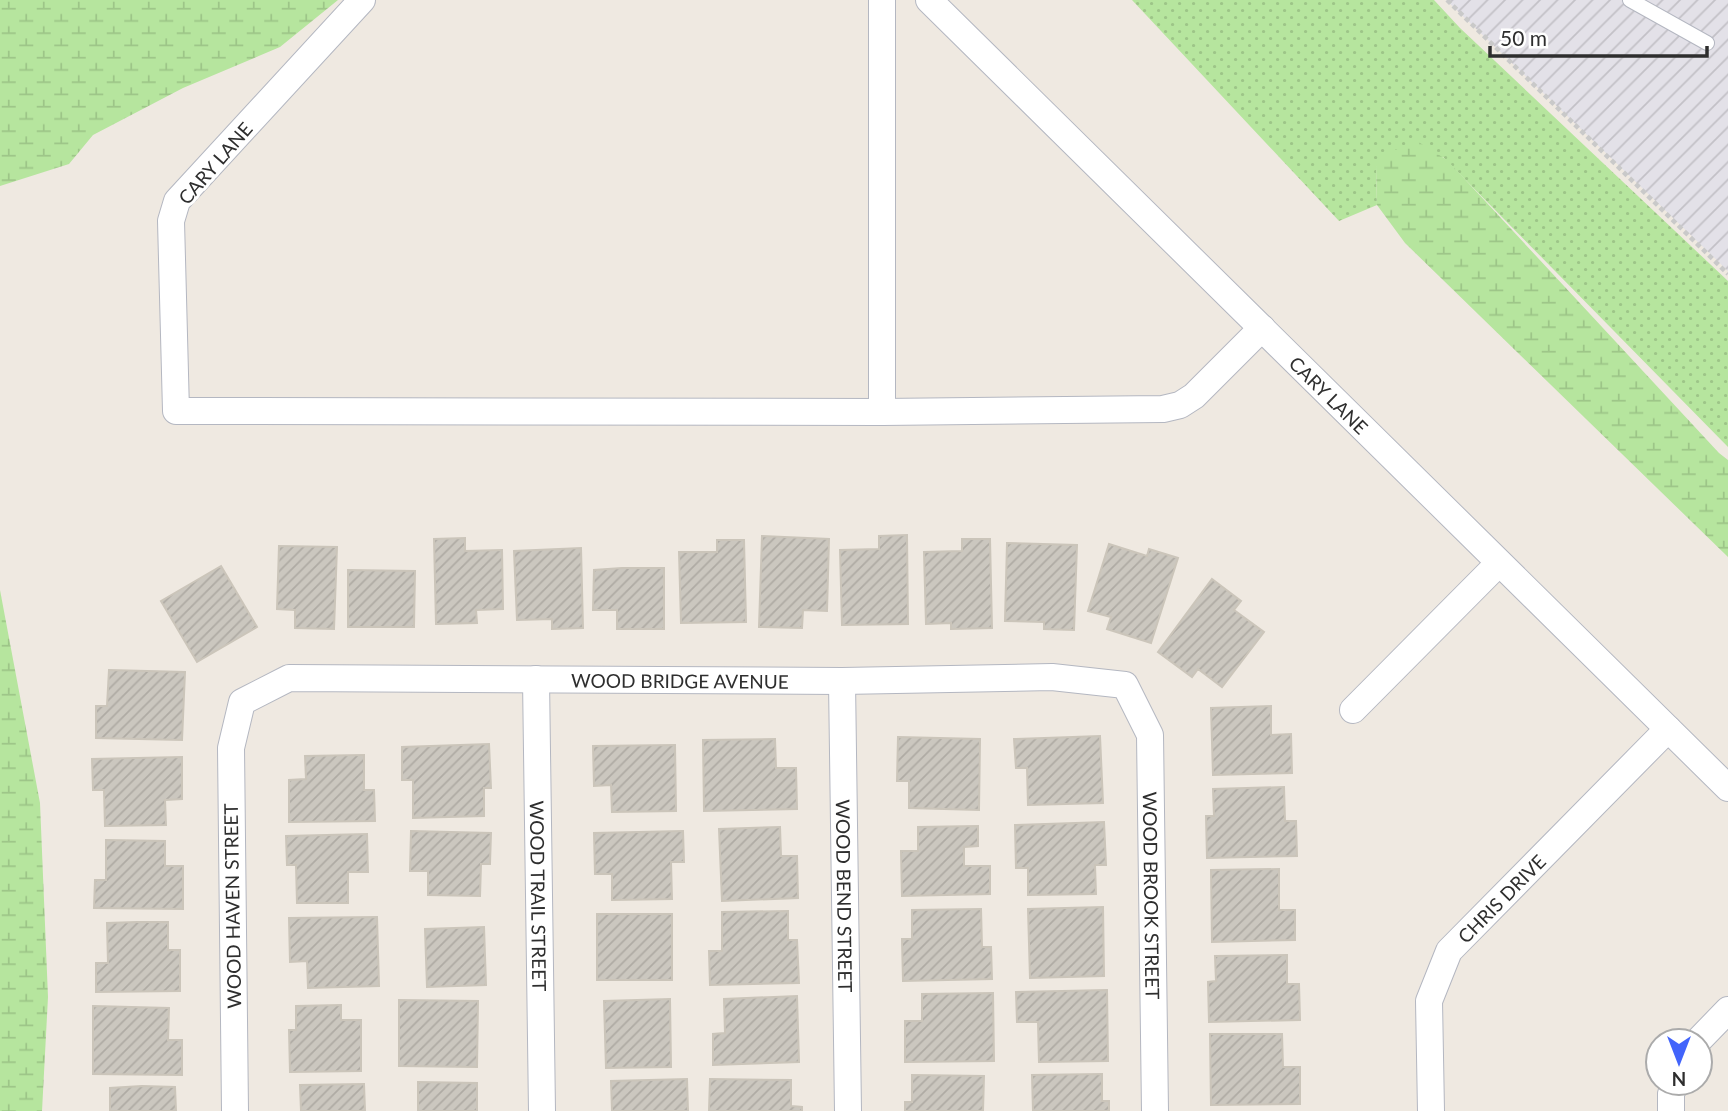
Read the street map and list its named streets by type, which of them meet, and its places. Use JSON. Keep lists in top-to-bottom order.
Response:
{
  "streets": {
    "street": [
      "CARY LANE",
      "WOOD BRIDGE AVENUE",
      "WOOD TRAIL STREET",
      "WOOD BROOK STREET",
      "WOOD BEND STREET",
      "CHRIS DRIVE",
      "WOOD HAVEN STREET"
    ]
  },
  "crossings": [
    ["CARY LANE", "CHRIS DRIVE"],
    ["WOOD BRIDGE AVENUE", "WOOD TRAIL STREET"],
    ["WOOD BRIDGE AVENUE", "WOOD BROOK STREET"],
    ["WOOD BRIDGE AVENUE", "WOOD BEND STREET"],
    ["WOOD BRIDGE AVENUE", "WOOD HAVEN STREET"]
  ],
  "scale_bar": "50 m",
  "north": "bottom"
}
